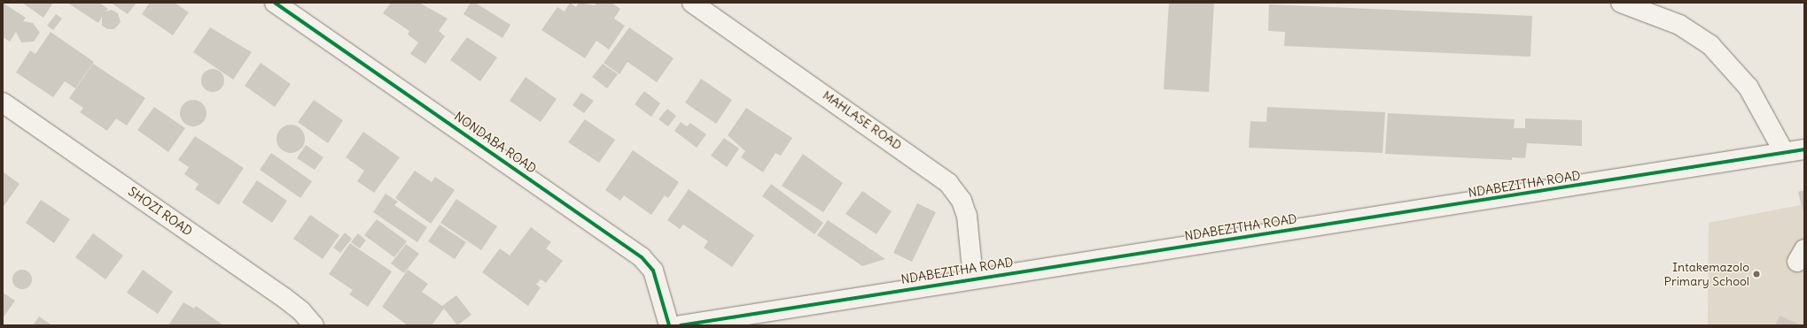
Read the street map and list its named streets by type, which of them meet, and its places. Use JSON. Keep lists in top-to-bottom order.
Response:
{
  "streets": {
    "street": [
      "MAHLASE ROAD",
      "NONDABA ROAD",
      "NDABEZITHA ROAD",
      "SHOZI ROAD"
    ]
  },
  "crossings": [
    ["MAHLASE ROAD", "NDABEZITHA ROAD"]
  ],
  "places": ["Intakemazolo Primary School"]
}
